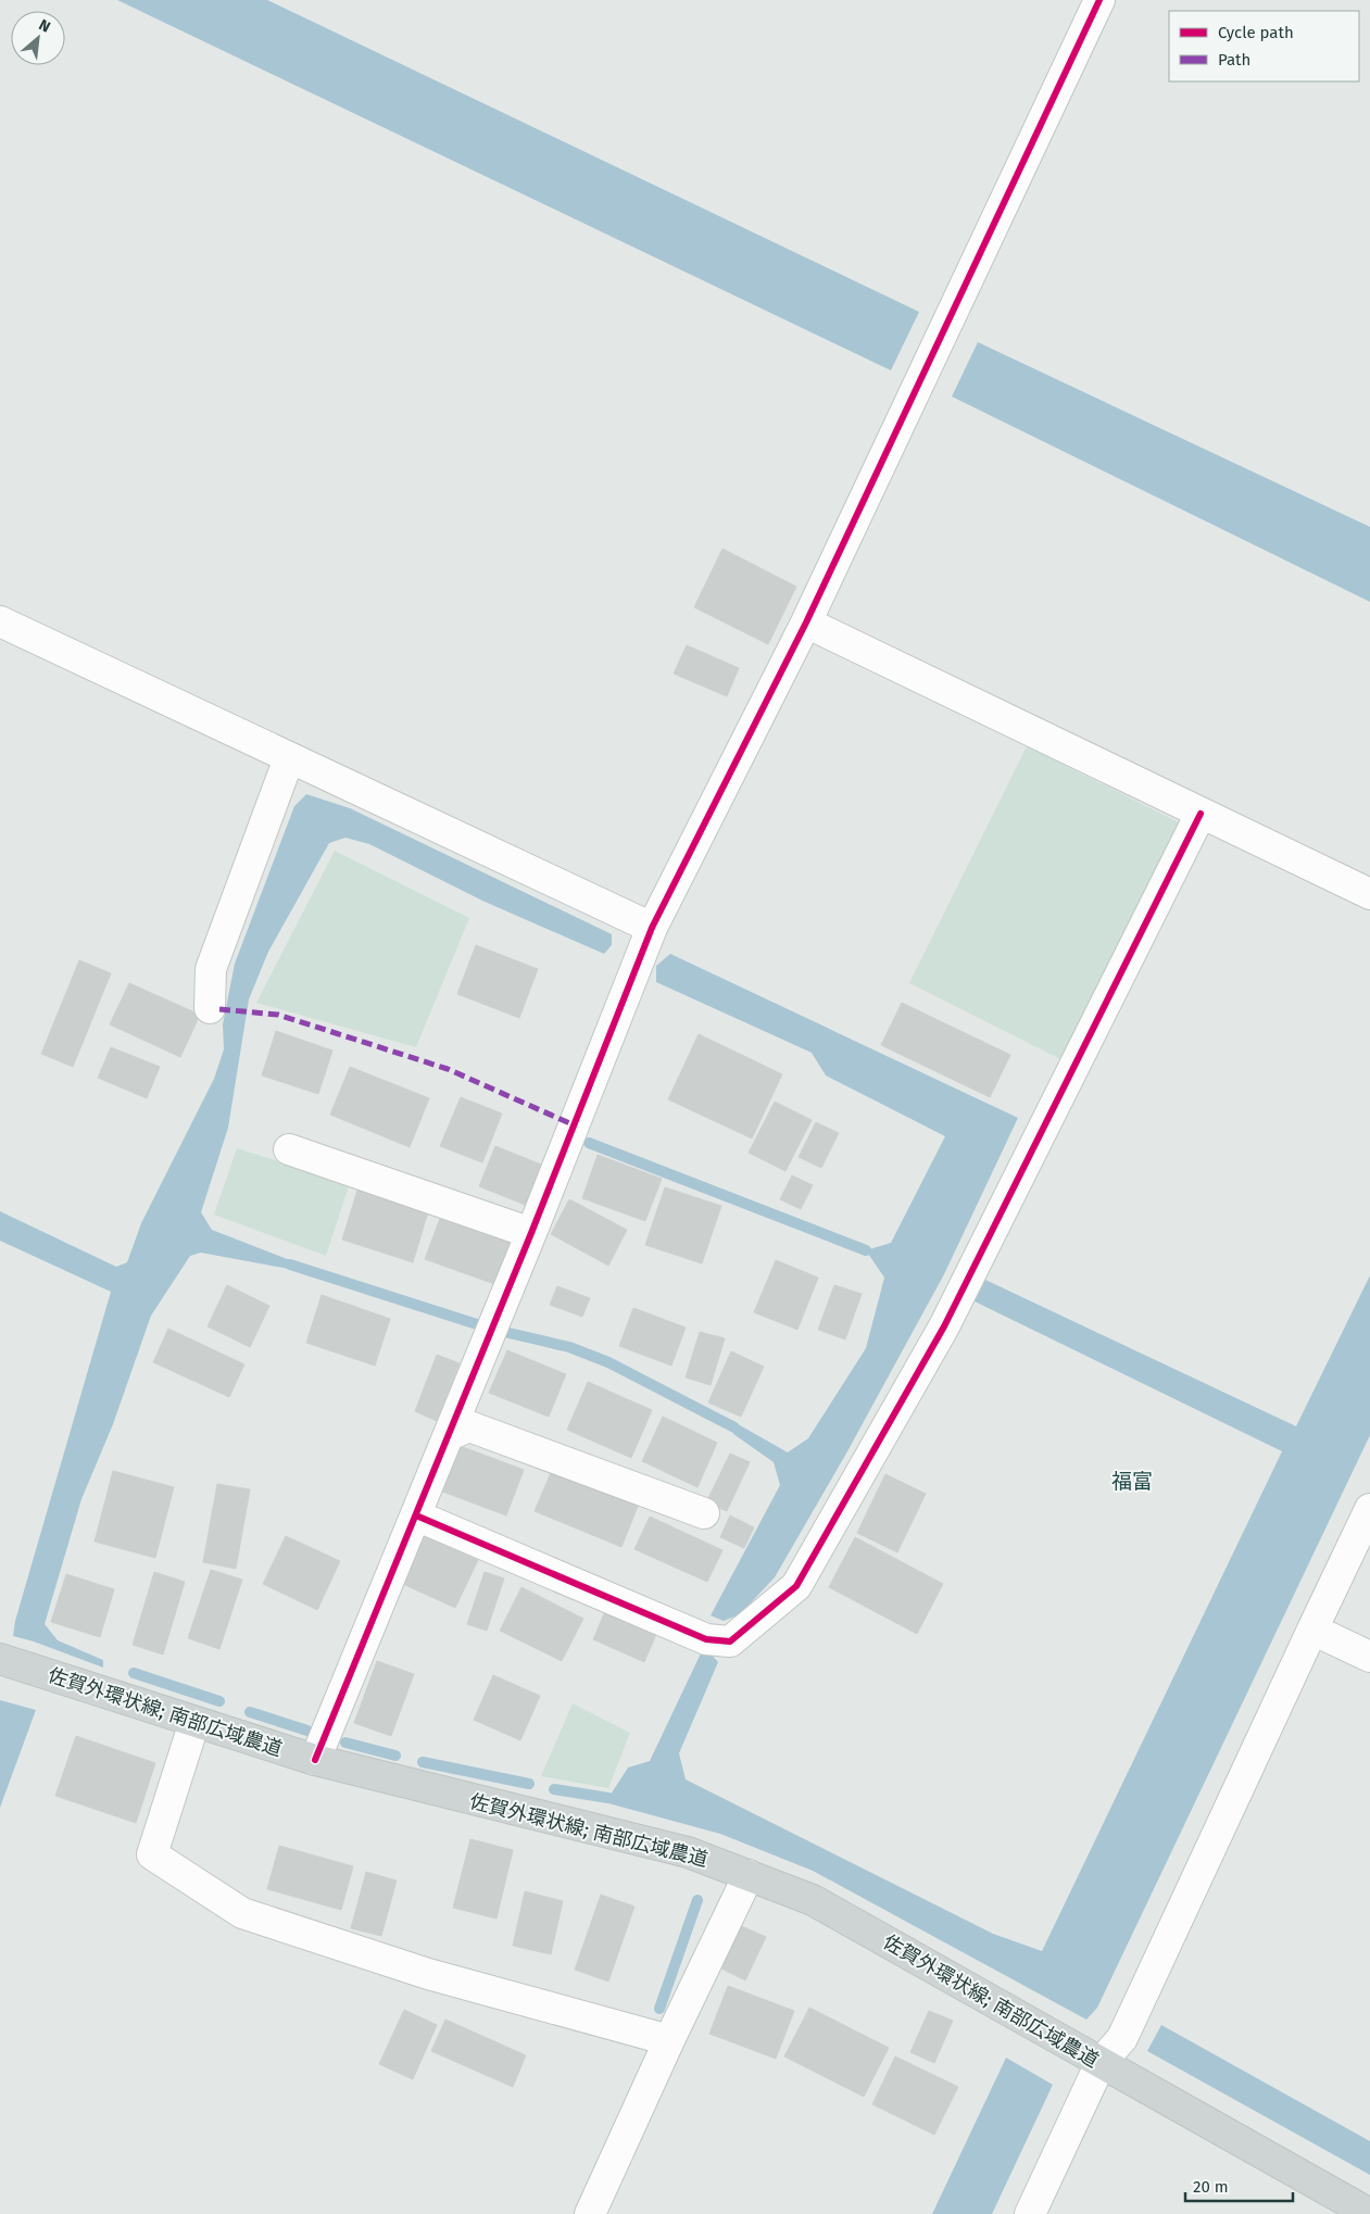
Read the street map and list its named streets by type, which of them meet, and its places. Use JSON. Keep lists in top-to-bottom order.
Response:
{
  "streets": {
    "main road": ["佐賀外環状線; 南部広域農道"]
  },
  "districts": ["福富"],
  "legend": ["Cycle path", "Path"],
  "scale_bar": "20 m",
  "north": "top right"
}
